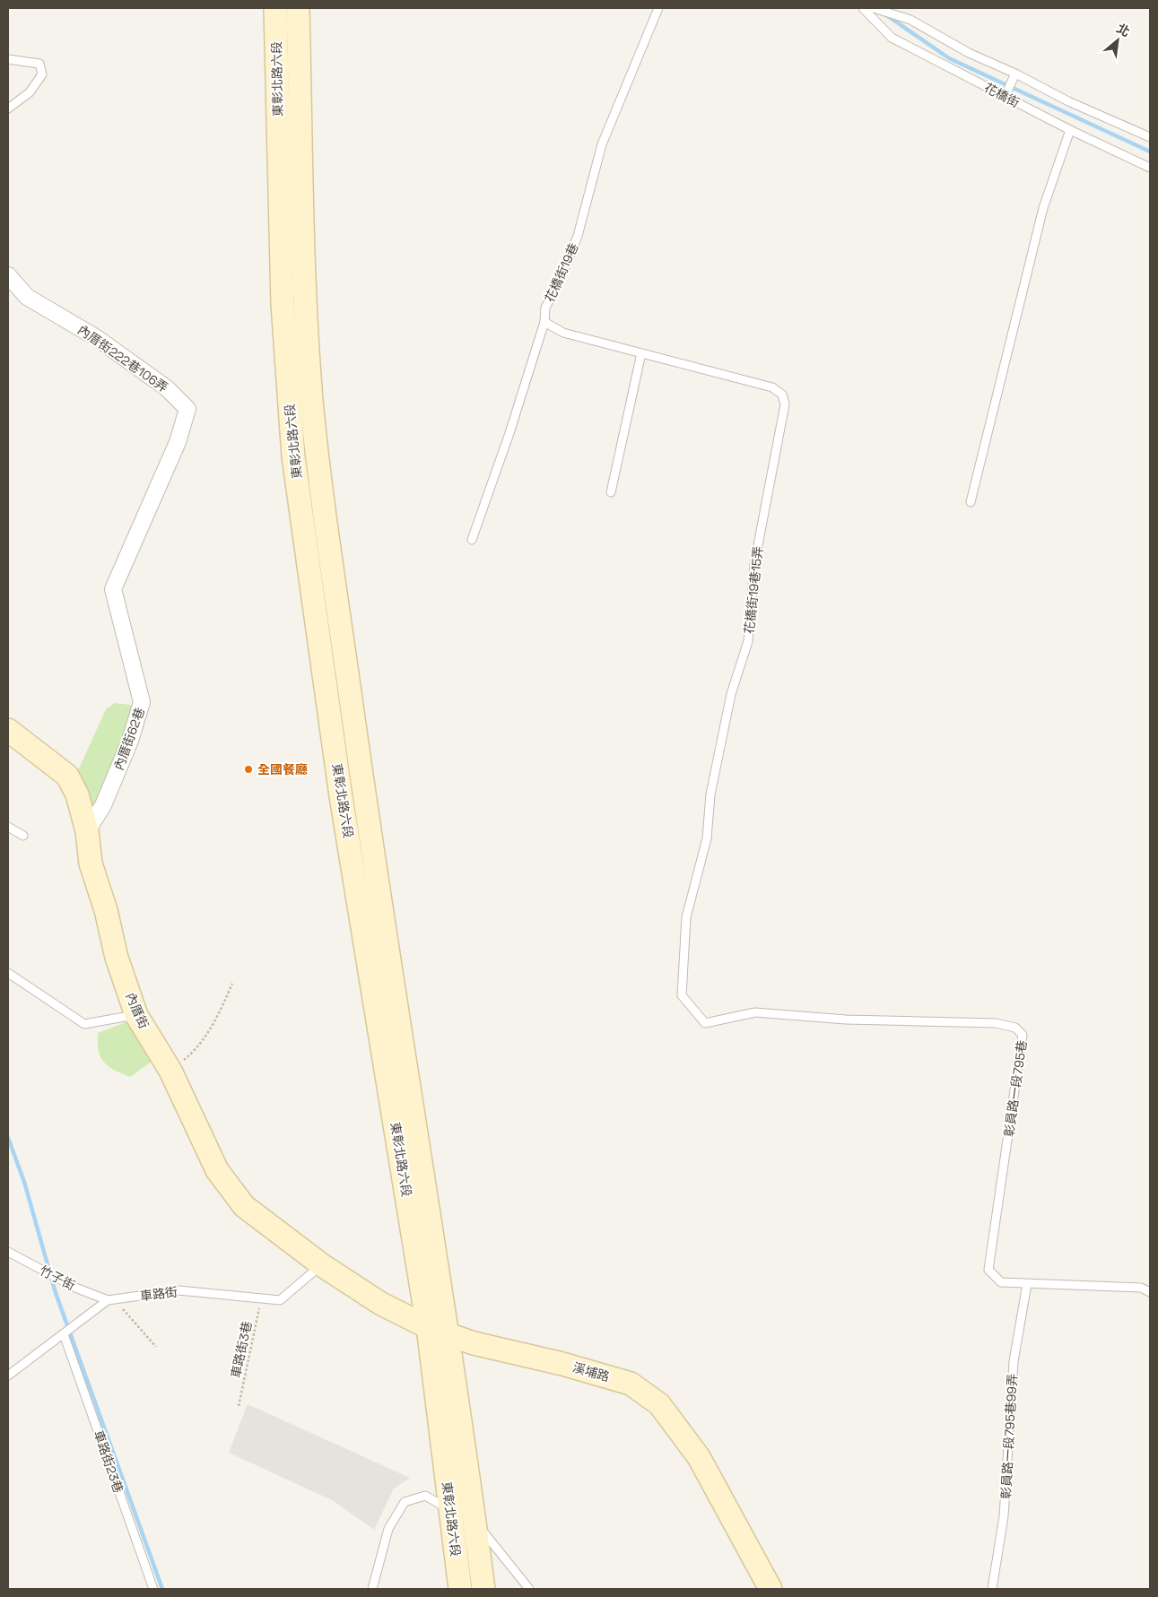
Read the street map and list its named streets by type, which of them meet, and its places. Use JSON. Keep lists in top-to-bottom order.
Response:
{
  "streets": {
    "street": [
      "東彰北路六段",
      "內厝街222巷106弄",
      "內厝街62巷",
      "內厝街",
      "溪埔路"
    ],
    "lane": [
      "花橋街",
      "花橋街19巷",
      "花橋街19巷15弄",
      "彰員路一段795巷",
      "竹子街",
      "車路街",
      "彰員路一段795巷99弄",
      "車路街23巷"
    ],
    "path": ["車路街3巷"]
  },
  "crossings": [
    ["東彰北路六段", "溪埔路"],
    ["花橋街19巷", "花橋街19巷15弄"],
    ["內厝街222巷106弄", "內厝街62巷"],
    ["花橋街19巷15弄", "彰員路一段795巷"],
    ["內厝街62巷", "內厝街"],
    ["內厝街", "車路街"],
    ["內厝街", "溪埔路"],
    ["彰員路一段795巷", "彰員路一段795巷99弄"],
    ["竹子街", "車路街"],
    ["車路街", "車路街3巷"],
    ["車路街", "溪埔路"],
    ["車路街", "車路街23巷"]
  ],
  "places": ["全國餐廳"],
  "north": "top right"
}
